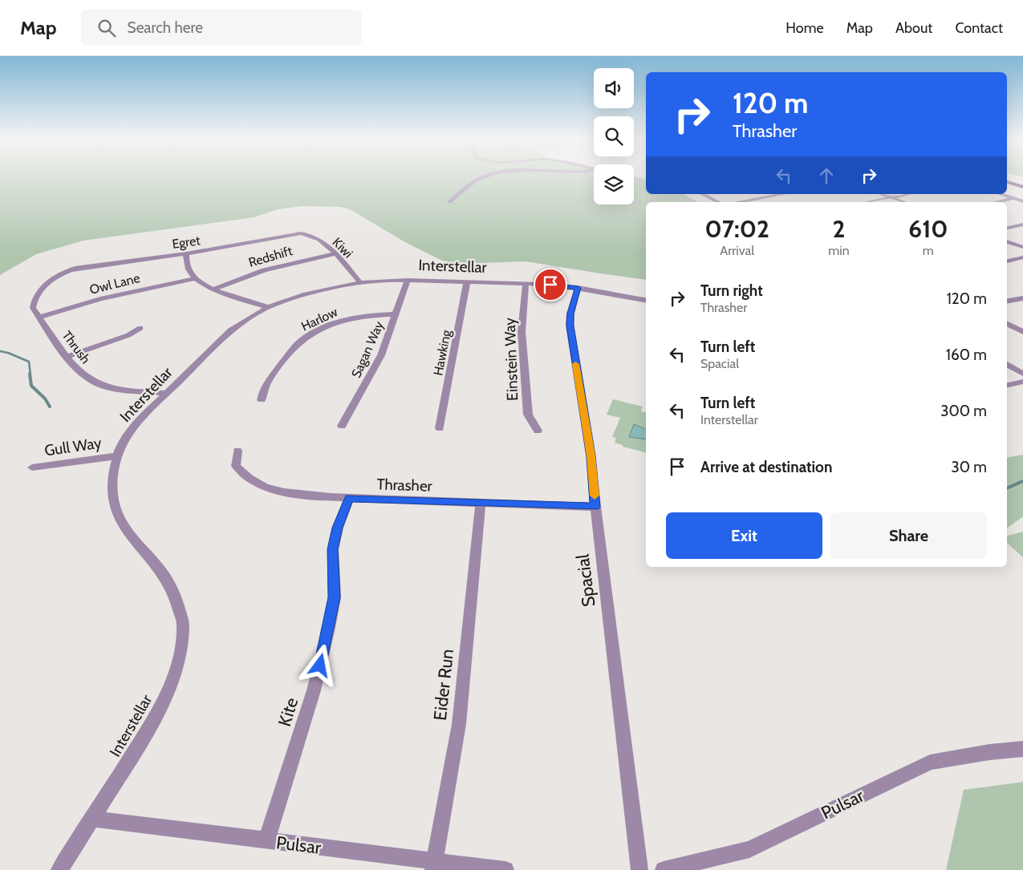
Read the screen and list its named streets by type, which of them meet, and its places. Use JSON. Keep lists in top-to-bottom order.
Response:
{
  "streets": {
    "street": [
      "Egret",
      "Kiwi",
      "Redshift",
      "Interstellar",
      "Owl Lane",
      "Harlow",
      "Thrush",
      "Sagan Way",
      "Hawking",
      "Einstein Way",
      "Gull Way",
      "Thrasher",
      "Spacial",
      "Eider Run",
      "Kite",
      "Pulsar"
    ]
  },
  "crossings": [
    ["Egret", "Kiwi"],
    ["Egret", "Thrush"],
    ["Kiwi", "Redshift"],
    ["Kiwi", "Interstellar"],
    ["Interstellar", "Thrush"],
    ["Interstellar", "Sagan Way"],
    ["Interstellar", "Hawking"],
    ["Interstellar", "Einstein Way"],
    ["Interstellar", "Gull Way"],
    ["Interstellar", "Spacial"],
    ["Interstellar", "Pulsar"],
    ["Owl Lane", "Thrush"],
    ["Harlow", "Sagan Way"],
    ["Thrasher", "Spacial"],
    ["Thrasher", "Eider Run"],
    ["Thrasher", "Kite"],
    ["Eider Run", "Pulsar"],
    ["Kite", "Pulsar"]
  ],
  "page": {
    "header": "Map",
    "search": "Search here",
    "nav": [
      "Home",
      "Map",
      "About",
      "Contact"
    ],
    "turn": ["120 m", "Thrasher"],
    "eta": [
      "07:02",
      "Arrival",
      "2",
      "min",
      "610",
      "m"
    ],
    "list": [
      {
        "name": "Turn right",
        "note": "Thrasher",
        "value": "120 m"
      },
      {
        "name": "Turn left",
        "note": "Spacial",
        "value": "160 m"
      },
      {
        "name": "Turn left",
        "note": "Interstellar",
        "value": "300 m"
      },
      {
        "name": "Arrive at destination",
        "value": "30 m"
      }
    ],
    "buttons": ["Exit", "Share"]
  }
}
